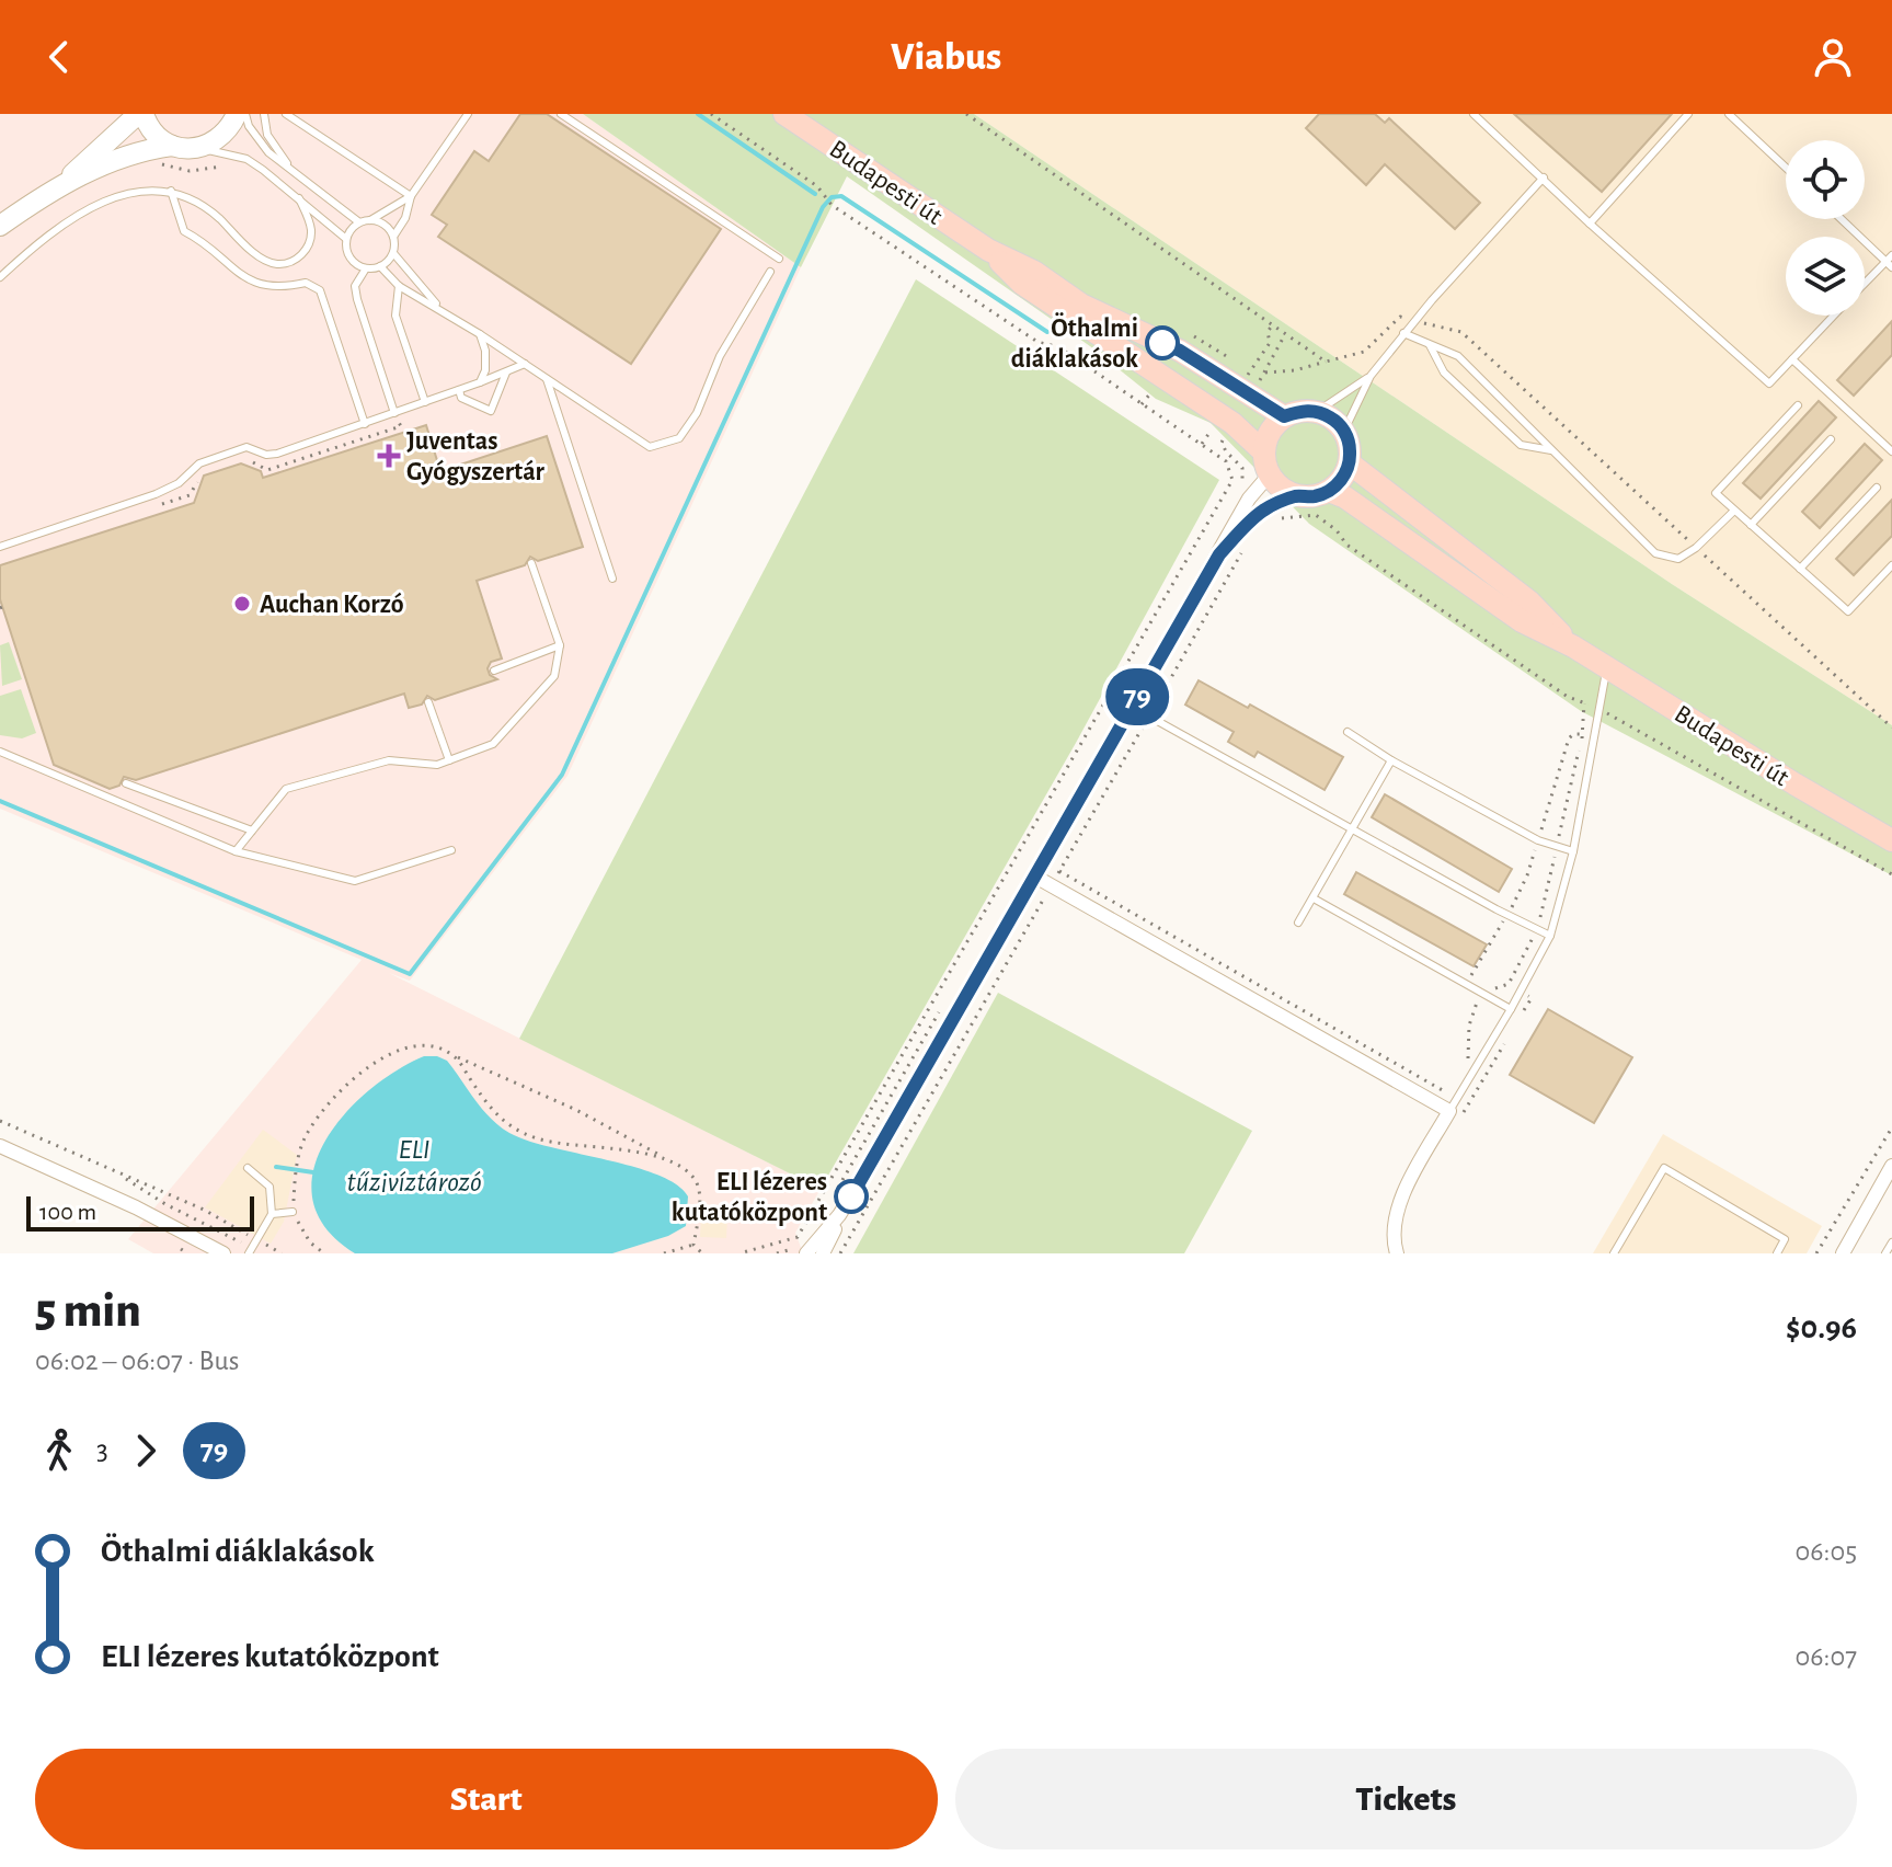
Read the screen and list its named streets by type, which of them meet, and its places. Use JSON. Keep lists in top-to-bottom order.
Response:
{
  "streets": {
    "main road": ["Budapesti út"]
  },
  "water": ["ELI tűzivíztározó"],
  "places": {
    "other": ["Öthalmi diáklakások", "Auchan Korzó", "ELI lézeres kutatóközpont"],
    "health": ["Juventas Gyógyszertár"]
  },
  "lines": ["bus line 79"],
  "scale_bar": "100 m",
  "page": {
    "header": "Viabus",
    "on_map": "79",
    "scale": "100 m",
    "heading": ["5 min", "06:02 – 06:07 · Bus", "$0.96"],
    "legs": ["3", "79"],
    "list": [
      {
        "name": "Öthalmi diáklakások",
        "value": "06:05"
      },
      {
        "name": "ELI lézeres kutatóközpont",
        "value": "06:07"
      }
    ],
    "buttons": ["Start", "Tickets"]
  }
}
